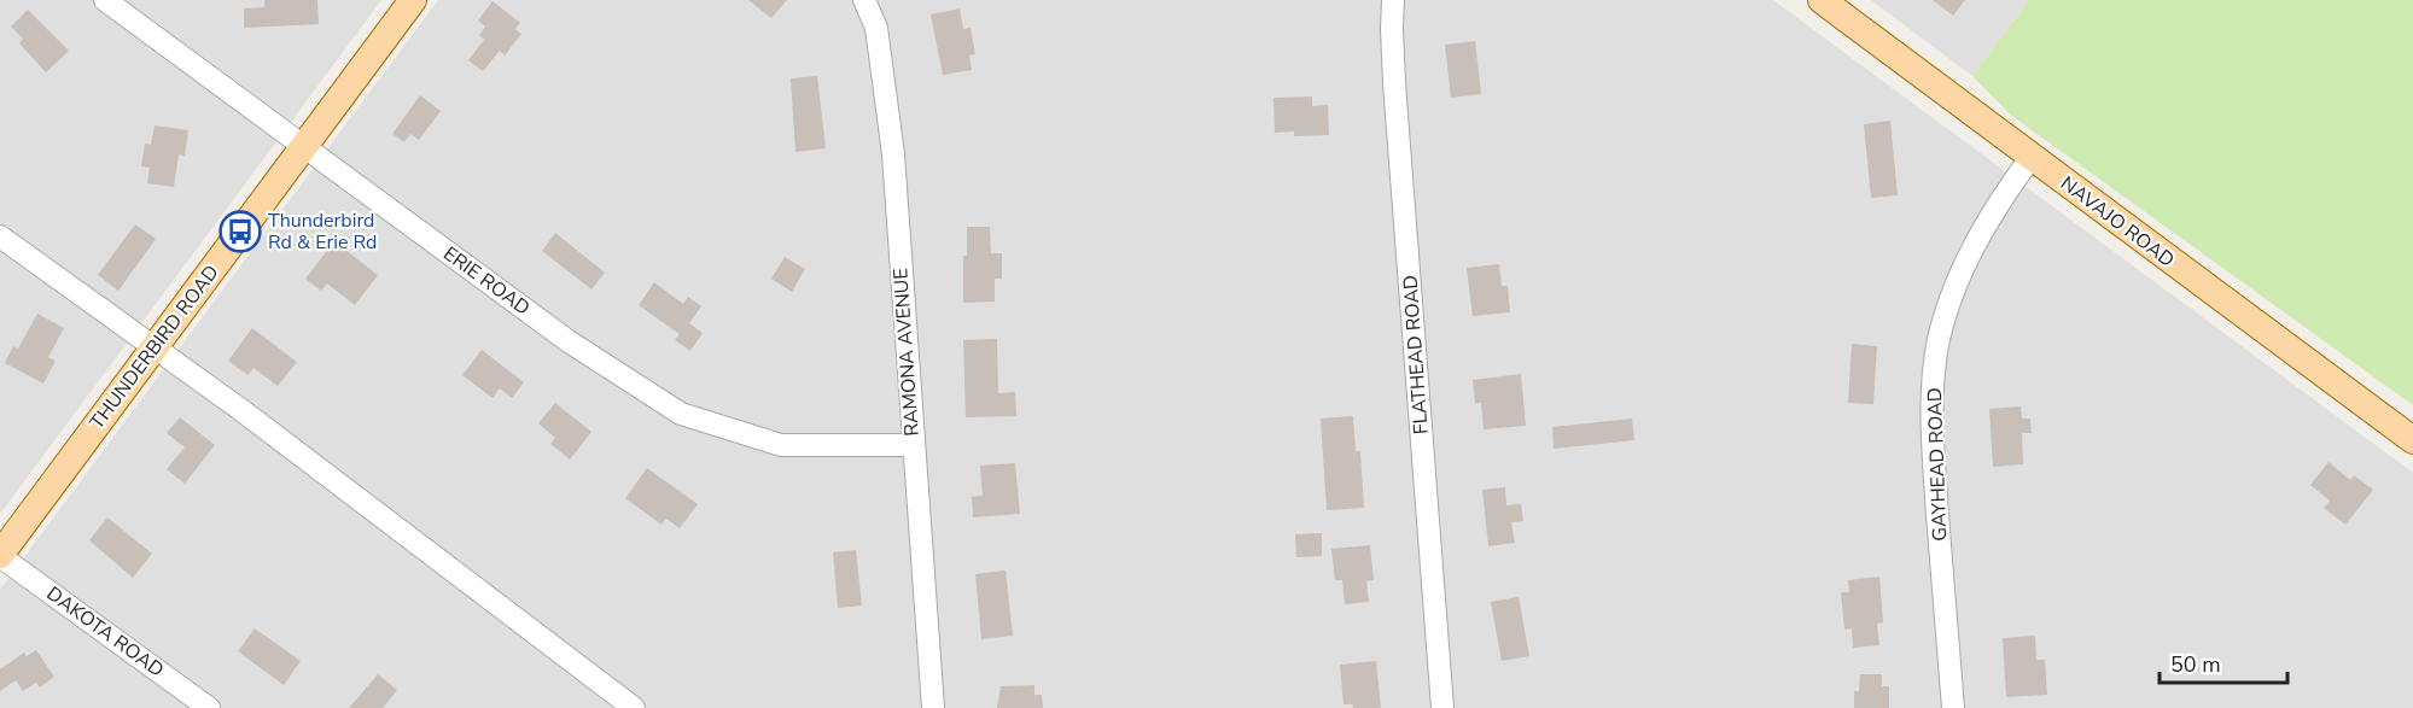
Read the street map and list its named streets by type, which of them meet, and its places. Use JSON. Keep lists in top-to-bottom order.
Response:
{
  "streets": {
    "main road": ["NAVAJO ROAD", "THUNDERBIRD ROAD"],
    "street": [
      "ERIE ROAD",
      "RAMONA AVENUE",
      "FLATHEAD ROAD",
      "GAYHEAD ROAD",
      "DAKOTA ROAD"
    ]
  },
  "crossings": [
    ["NAVAJO ROAD", "GAYHEAD ROAD"],
    ["ERIE ROAD", "THUNDERBIRD ROAD"],
    ["ERIE ROAD", "RAMONA AVENUE"],
    ["THUNDERBIRD ROAD", "DAKOTA ROAD"]
  ],
  "places": {
    "bus stop": ["Thunderbird Rd & Erie Rd"]
  },
  "scale_bar": "50 m"
}
